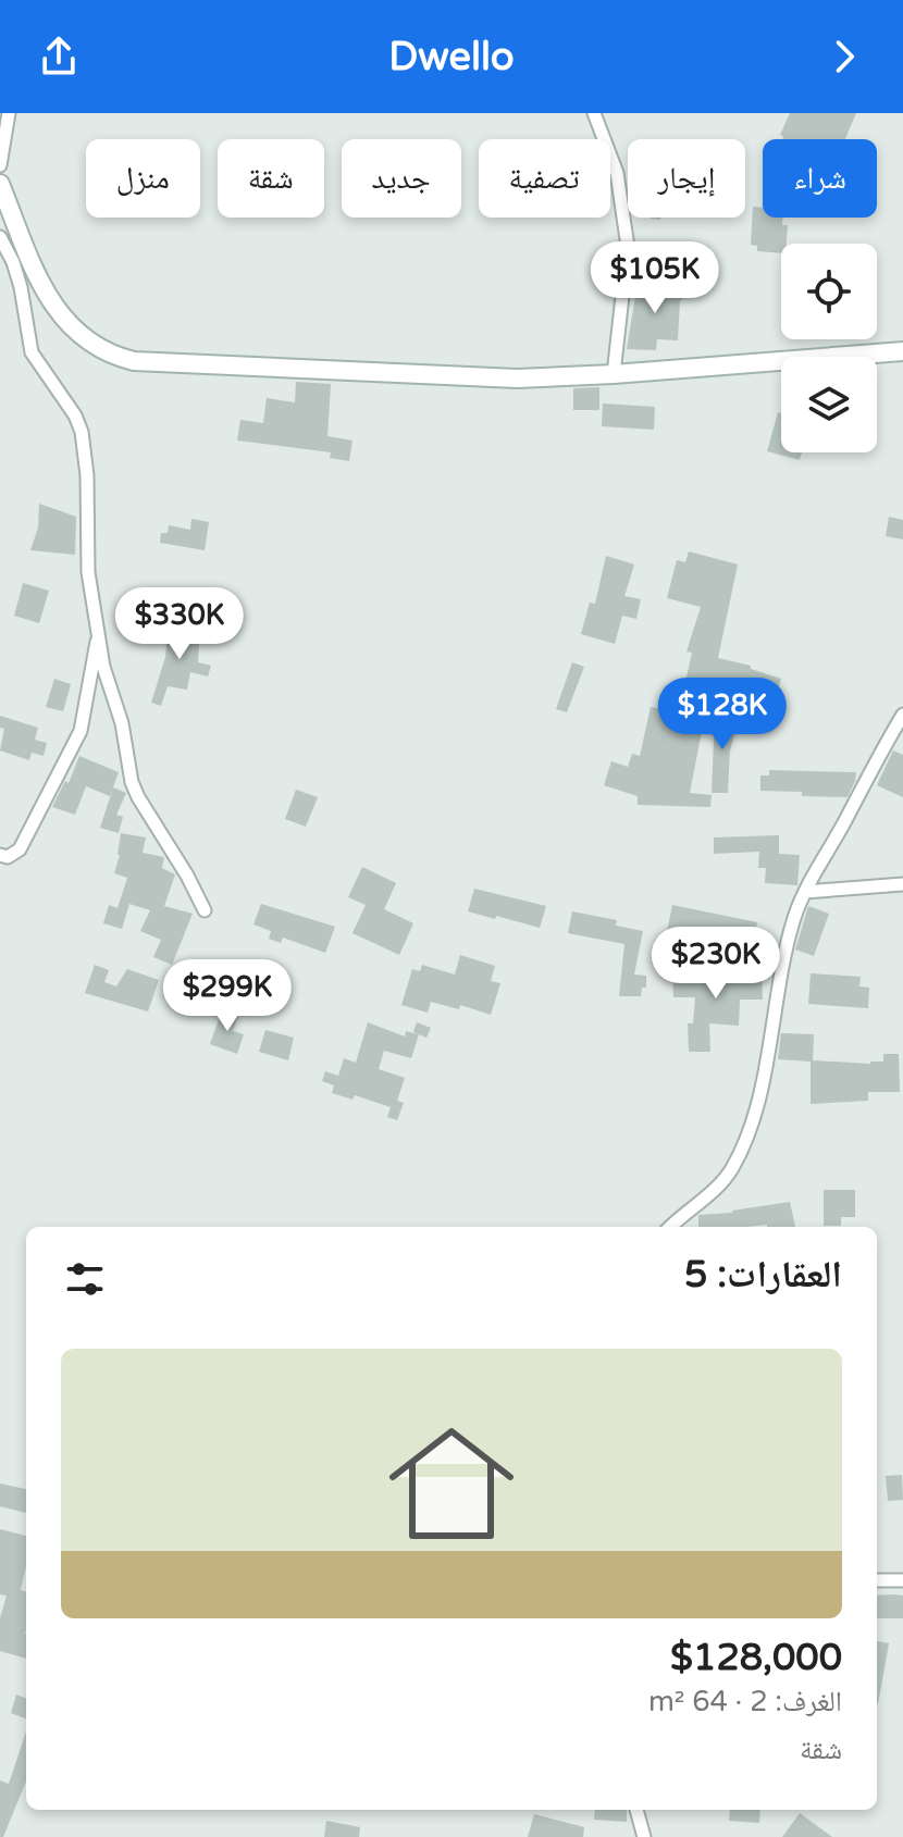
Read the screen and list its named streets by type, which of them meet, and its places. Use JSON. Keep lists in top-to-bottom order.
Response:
{
  "page": {
    "header": "Dwello",
    "chip": [
      "شراء",
      "إيجار",
      "تصفية",
      "جديد",
      "شقة",
      "منزل"
    ],
    "price": [
      "$105K",
      "$330K",
      "$128K",
      "$230K",
      "$299K"
    ],
    "heading": "العقارات: 5",
    "list": [
      {
        "name": "$128,000",
        "note": "الغرف: 2 · 64 m² · شقة"
      }
    ]
  }
}
